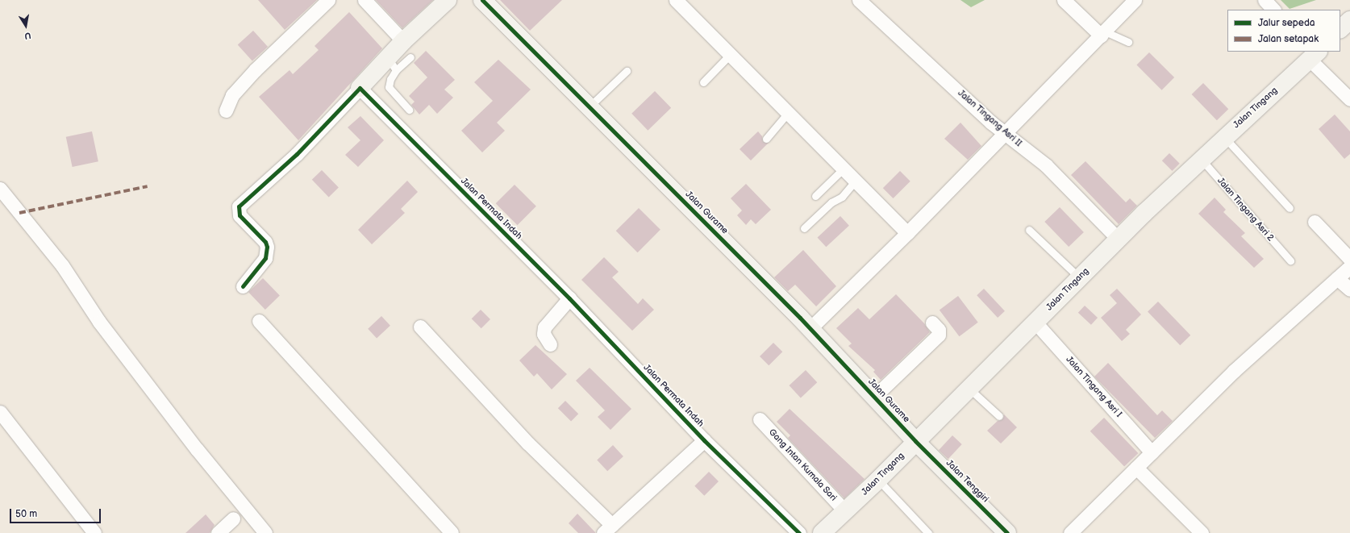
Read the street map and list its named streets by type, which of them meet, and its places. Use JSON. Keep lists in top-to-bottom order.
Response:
{
  "streets": {
    "street": [
      "Jalan Tingang",
      "Jalan Tingang Asri II",
      "Jalan Permata Indah",
      "Jalan Gurame",
      "Jalan Tingang Asri I",
      "Gang Intan Kumala Sari",
      "Jalan Tenggiri"
    ],
    "lane": ["Jalan Tingang Asri 2"]
  },
  "crossings": [
    ["Jalan Tingang", "Jalan Tingang Asri II"],
    ["Jalan Tingang", "Jalan Tingang Asri 2"],
    ["Jalan Tingang", "Jalan Gurame"],
    ["Jalan Tingang", "Jalan Tingang Asri I"],
    ["Jalan Tingang", "Gang Intan Kumala Sari"],
    ["Jalan Tingang", "Jalan Tenggiri"],
    ["Jalan Gurame", "Jalan Tenggiri"]
  ],
  "legend": ["Jalur sepeda", "Jalan setapak"],
  "scale_bar": "50 m",
  "north": "bottom"
}
